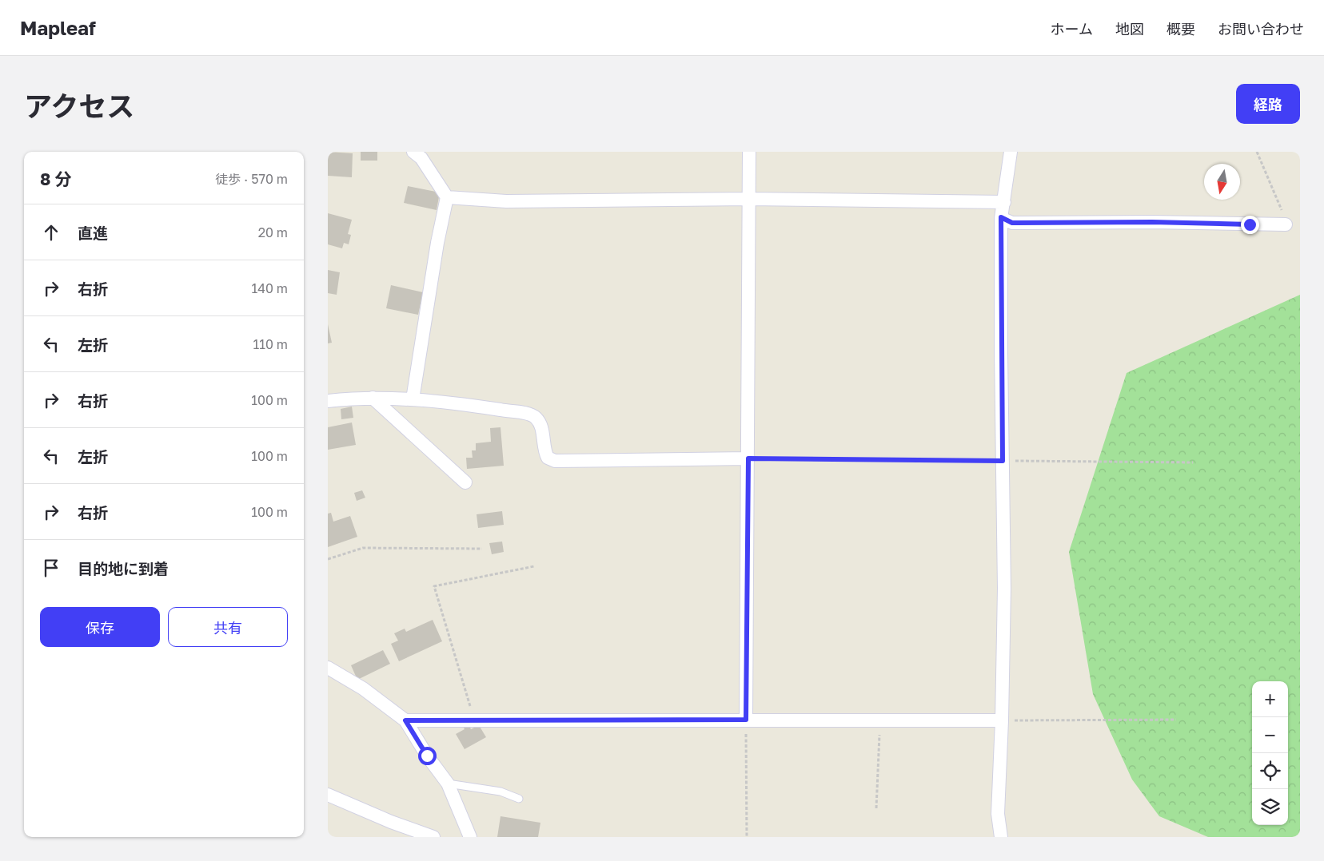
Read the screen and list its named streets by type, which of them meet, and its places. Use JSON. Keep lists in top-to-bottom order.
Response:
{
  "north": "bottom",
  "page": {
    "header": "Mapleaf",
    "nav": [
      "ホーム",
      "地図",
      "概要",
      "お問い合わせ"
    ],
    "title": "アクセス",
    "buttons": [
      "経路",
      ["保存", "共有"]
    ],
    "heading": ["8 分", "徒歩 · 570 m"],
    "list": [
      ["直進", "20 m"],
      ["右折", "140 m"],
      ["左折", "110 m"],
      ["右折", "100 m"],
      ["左折", "100 m"],
      ["右折", "100 m"],
      "目的地に到着"
    ],
    "map_buttons": ["+", "−"]
  }
}
